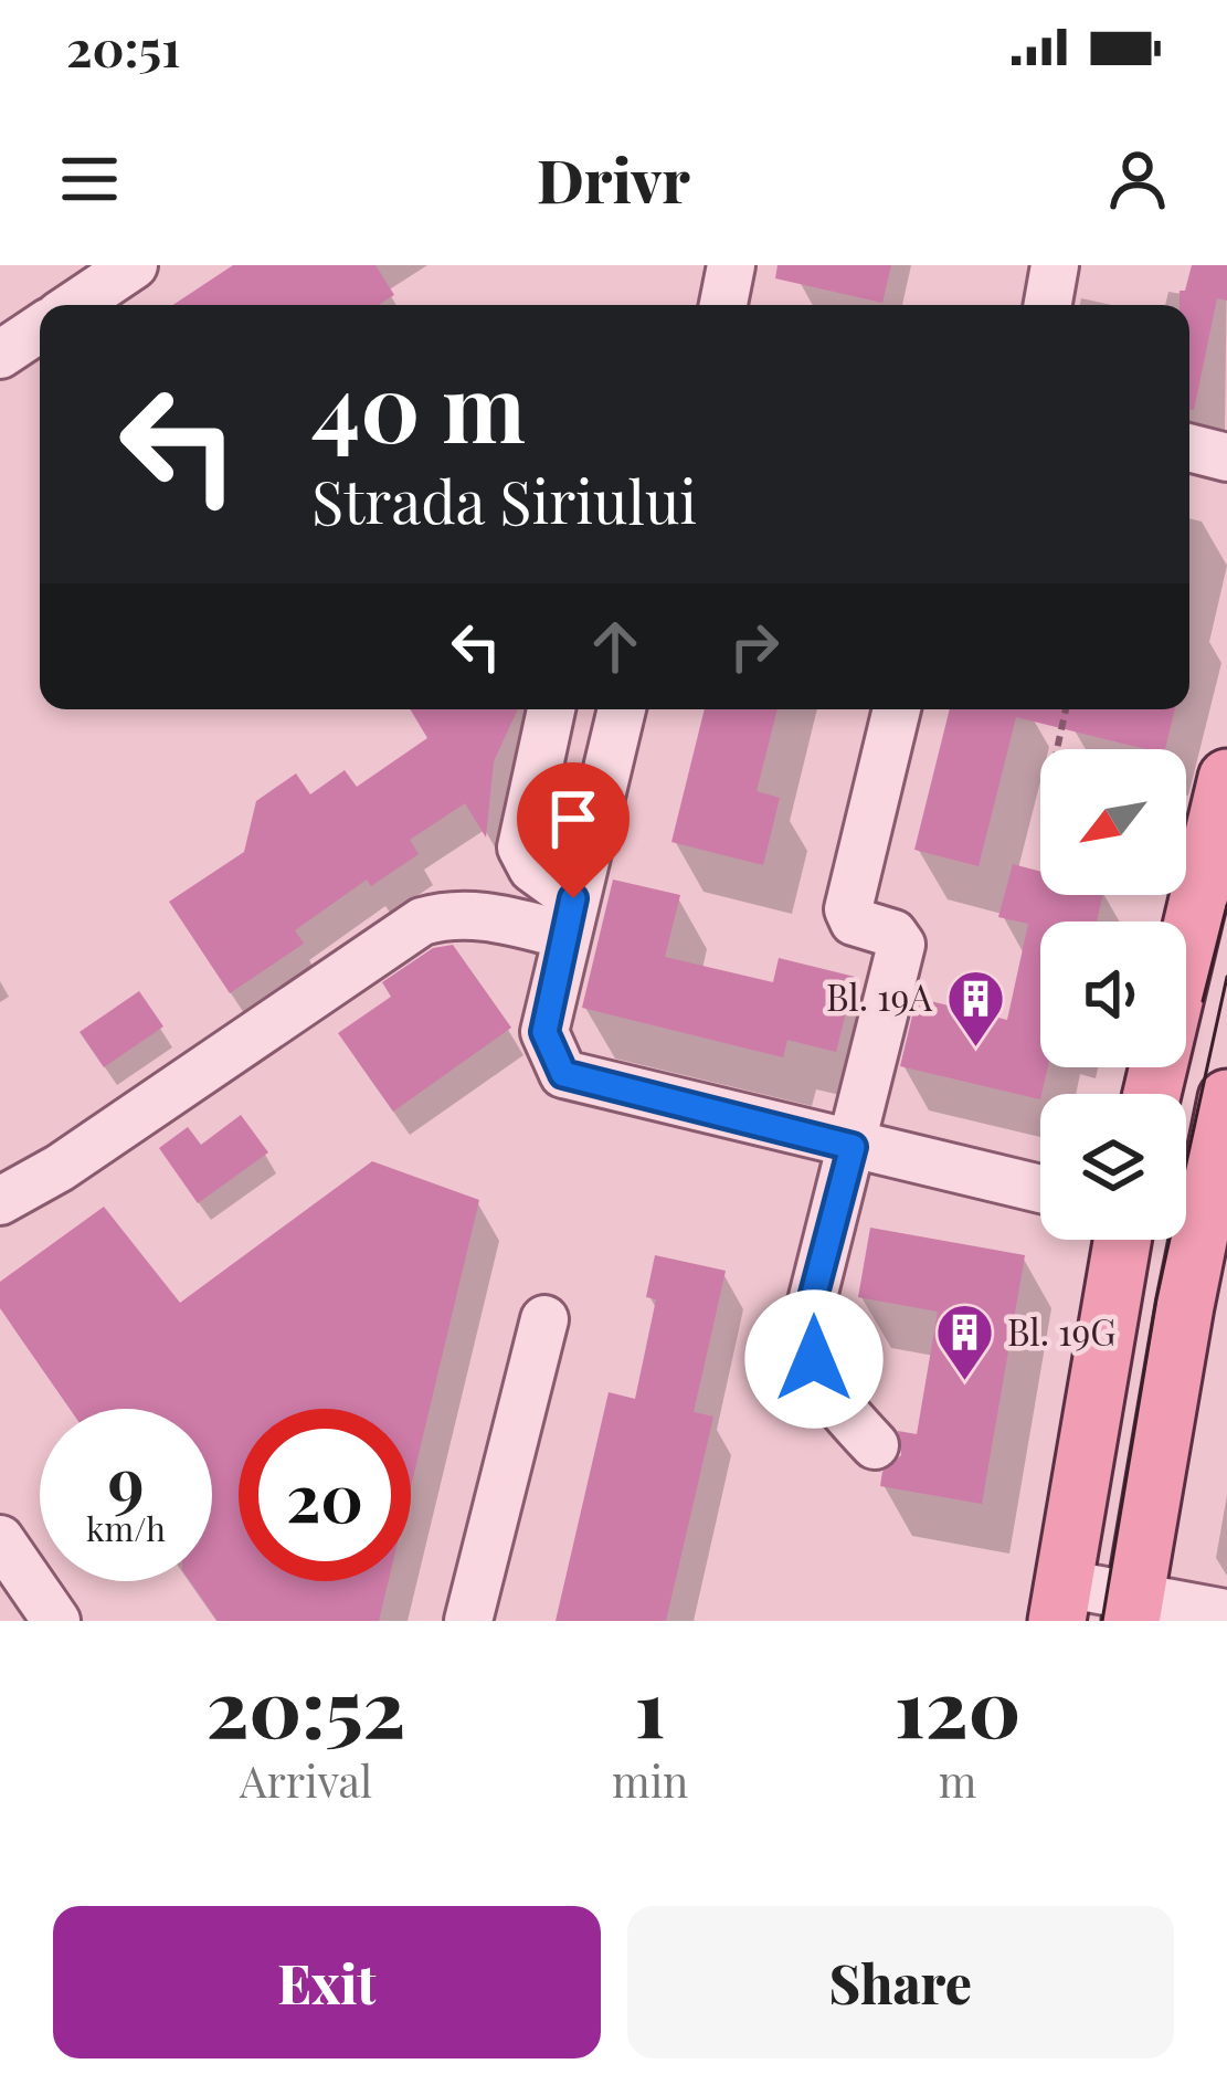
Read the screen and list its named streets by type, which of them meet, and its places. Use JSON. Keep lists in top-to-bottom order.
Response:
{
  "places": {
    "building": ["Bl. 19A", "Bl. 19G"]
  },
  "north": "bottom left",
  "page": {
    "status": "20:51",
    "header": "Drivr",
    "turn": ["40 m", "Strada Siriului"],
    "speed": "9 km/h",
    "limit": "20",
    "eta": [
      "20:52",
      "Arrival",
      "1",
      "min",
      "120",
      "m"
    ],
    "buttons": ["Exit", "Share"]
  }
}
